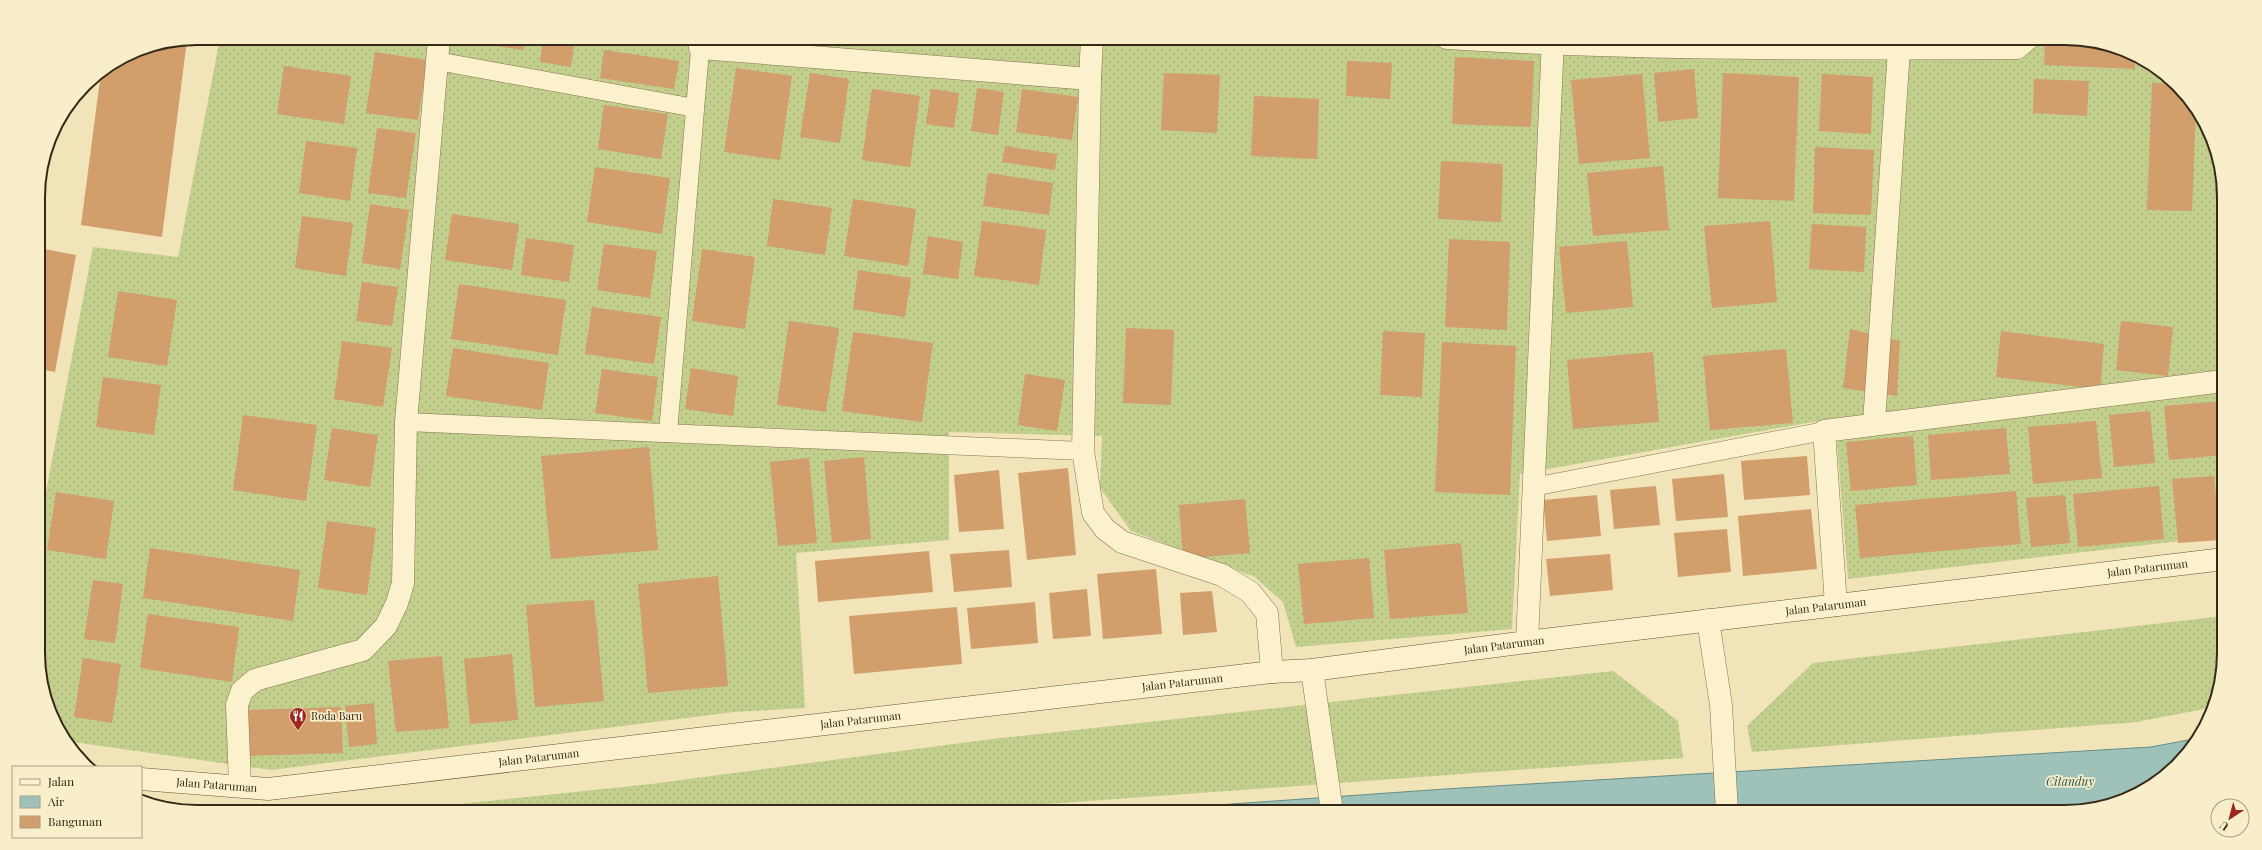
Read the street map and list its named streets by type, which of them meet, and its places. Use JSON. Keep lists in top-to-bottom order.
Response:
{
  "streets": {
    "street": ["Jalan Pataruman"]
  },
  "water": ["Citanduy"],
  "places": {
    "restaurant": ["Roda Baru"]
  },
  "legend": ["Jalan", "Air", "Bangunan"],
  "north": "bottom left"
}
